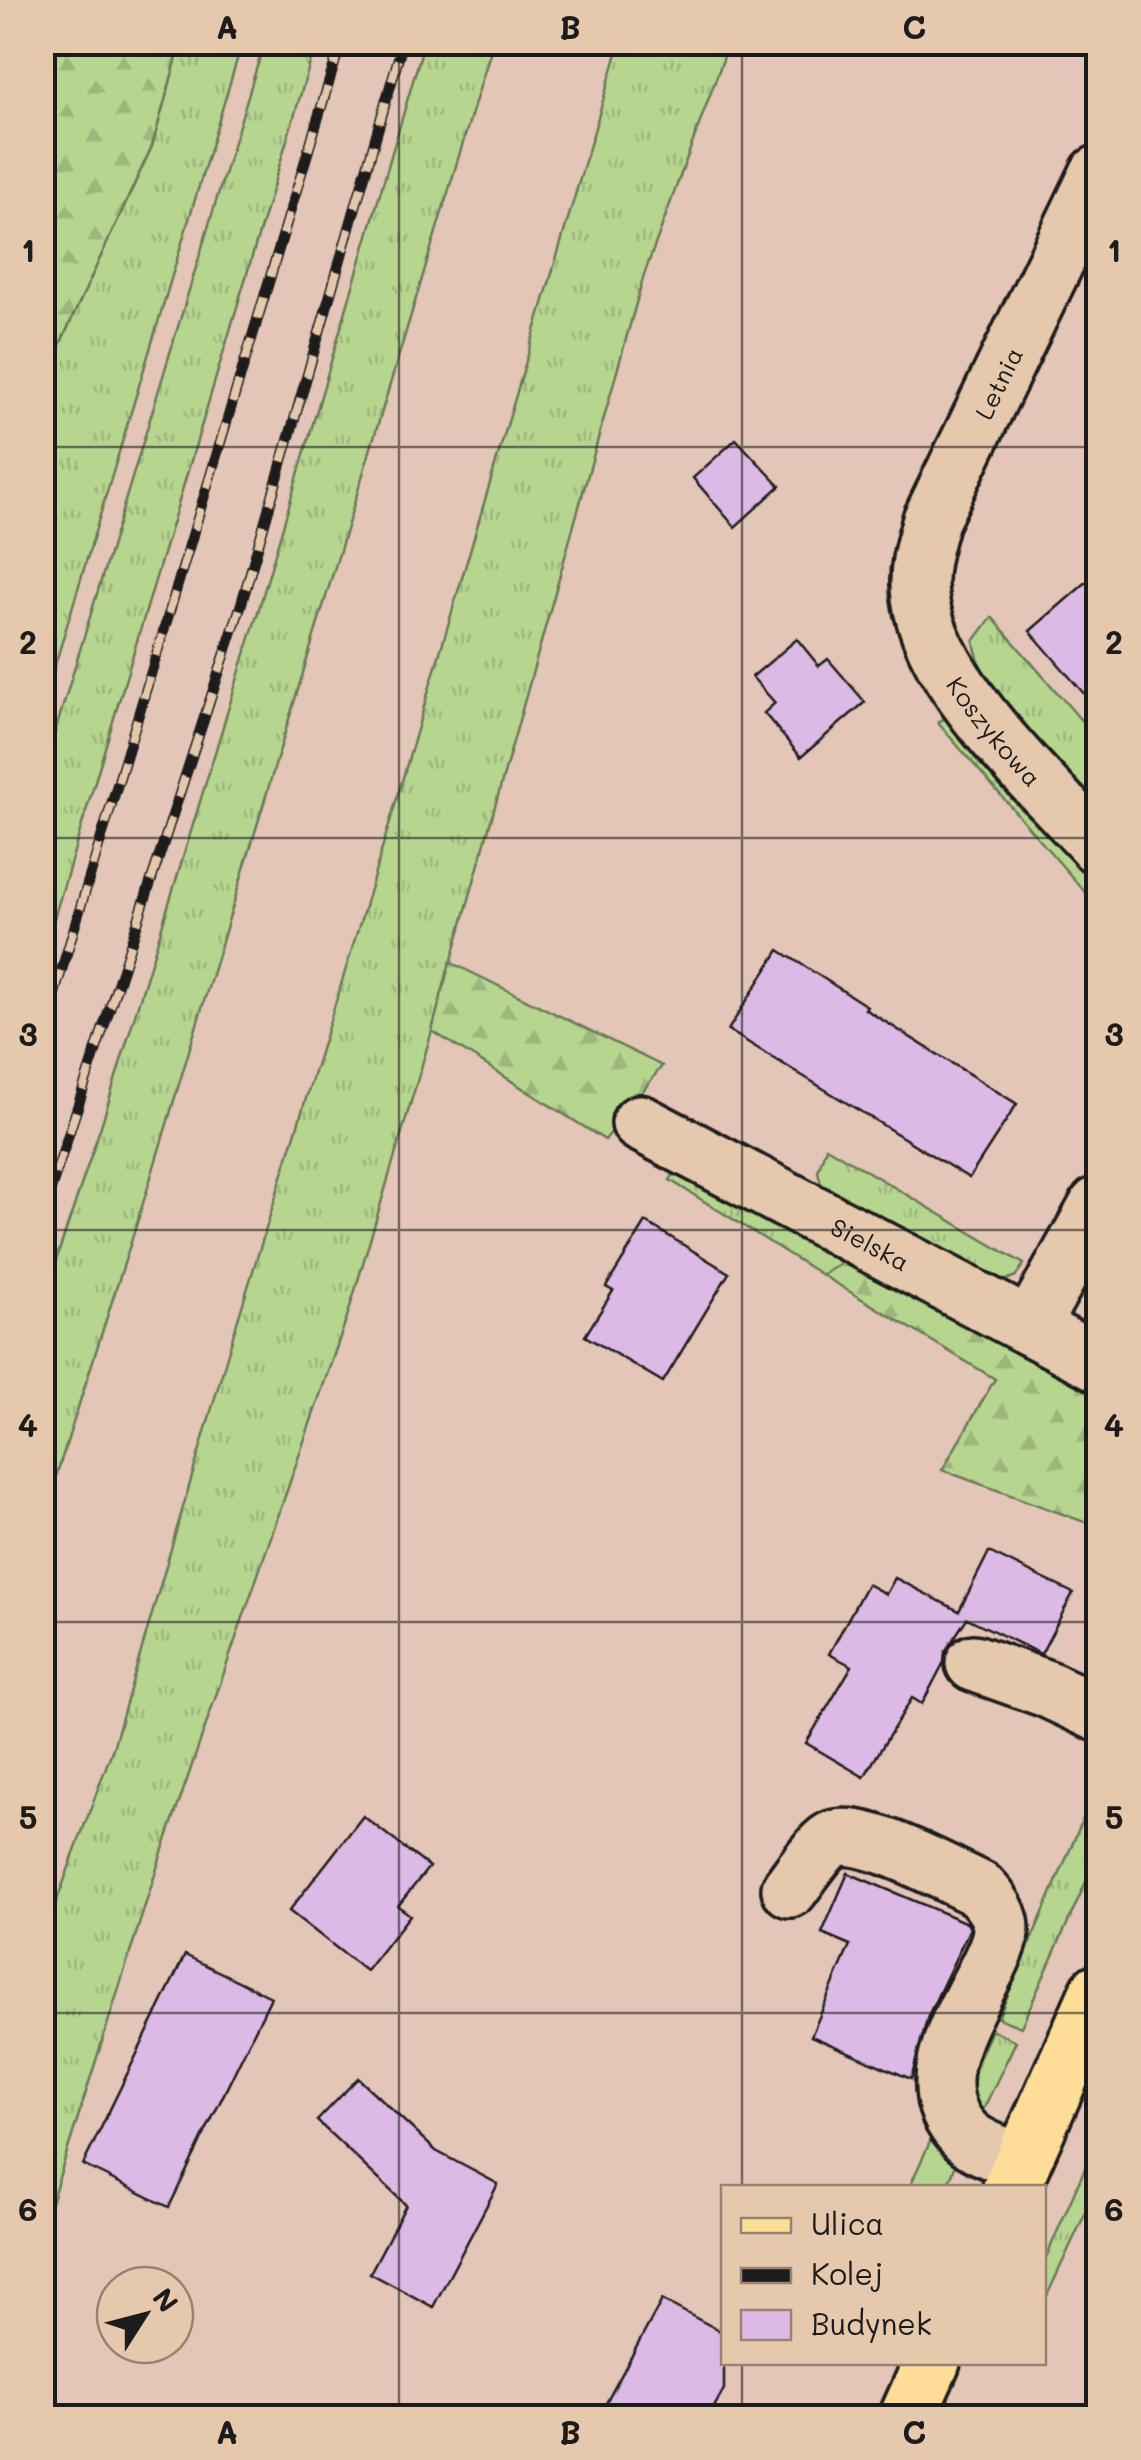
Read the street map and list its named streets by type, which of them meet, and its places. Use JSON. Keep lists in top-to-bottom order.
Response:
{
  "streets": {
    "street": ["Letnia", "Koszykowa", "Sielska"]
  },
  "crossings": [
    ["Letnia", "Koszykowa"]
  ],
  "legend": ["Ulica", "Kolej", "Budynek"],
  "north": "top right",
  "grid": {
    "columns": ["A", "B", "C"],
    "rows": [
      "1",
      "2",
      "3",
      "4",
      "5",
      "6"
    ]
  }
}
